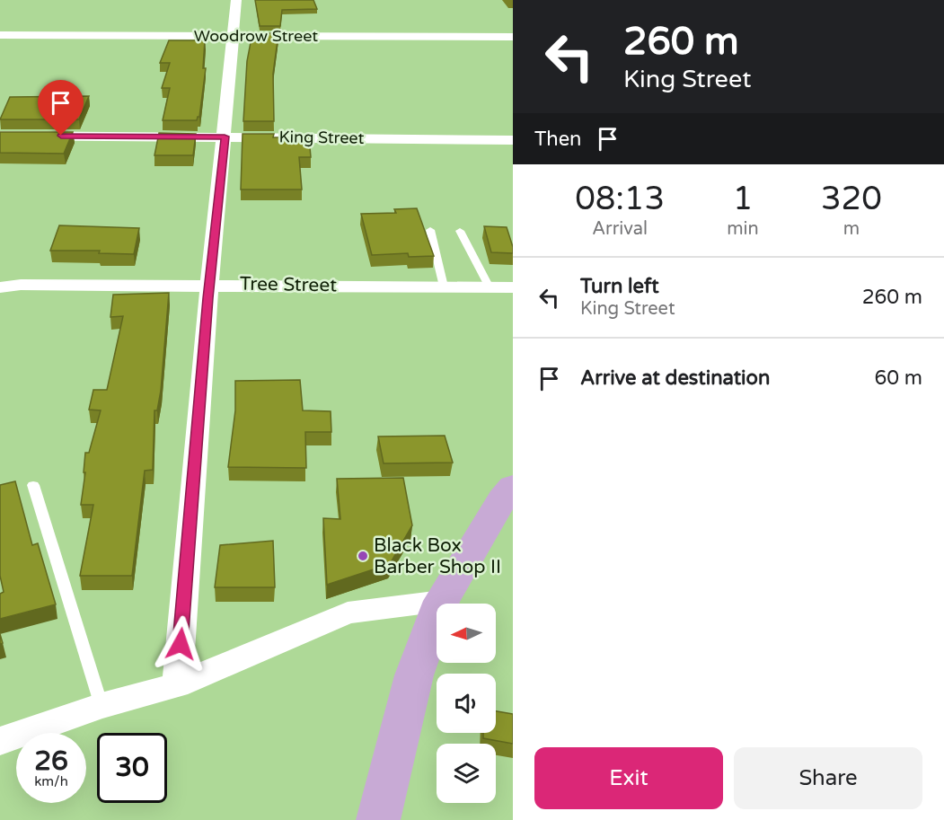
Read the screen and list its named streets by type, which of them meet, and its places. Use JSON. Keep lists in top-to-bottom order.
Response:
{
  "streets": {
    "street": ["Woodrow Street", "King Street", "Tree Street"]
  },
  "places": ["Black Box Barber Shop II"],
  "north": "left",
  "page": {
    "turn": ["260 m", "King Street"],
    "then": "Then",
    "eta": [
      "08:13",
      "Arrival",
      "1",
      "min",
      "320",
      "m"
    ],
    "list": [
      {
        "name": "Turn left",
        "note": "King Street",
        "value": "260 m"
      },
      {
        "name": "Arrive at destination",
        "value": "60 m"
      }
    ],
    "speed": "26 km/h",
    "limit": "30",
    "buttons": ["Exit", "Share"]
  }
}
